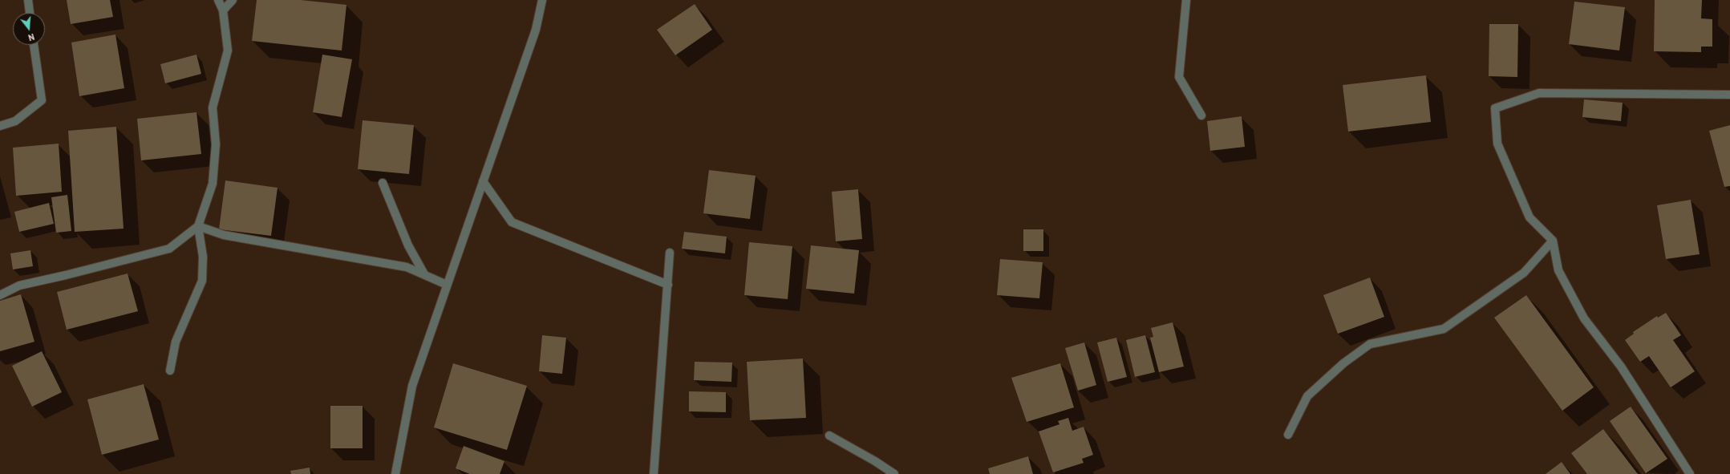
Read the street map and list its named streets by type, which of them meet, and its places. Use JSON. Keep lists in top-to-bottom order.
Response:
{
  "north": "bottom"
}
